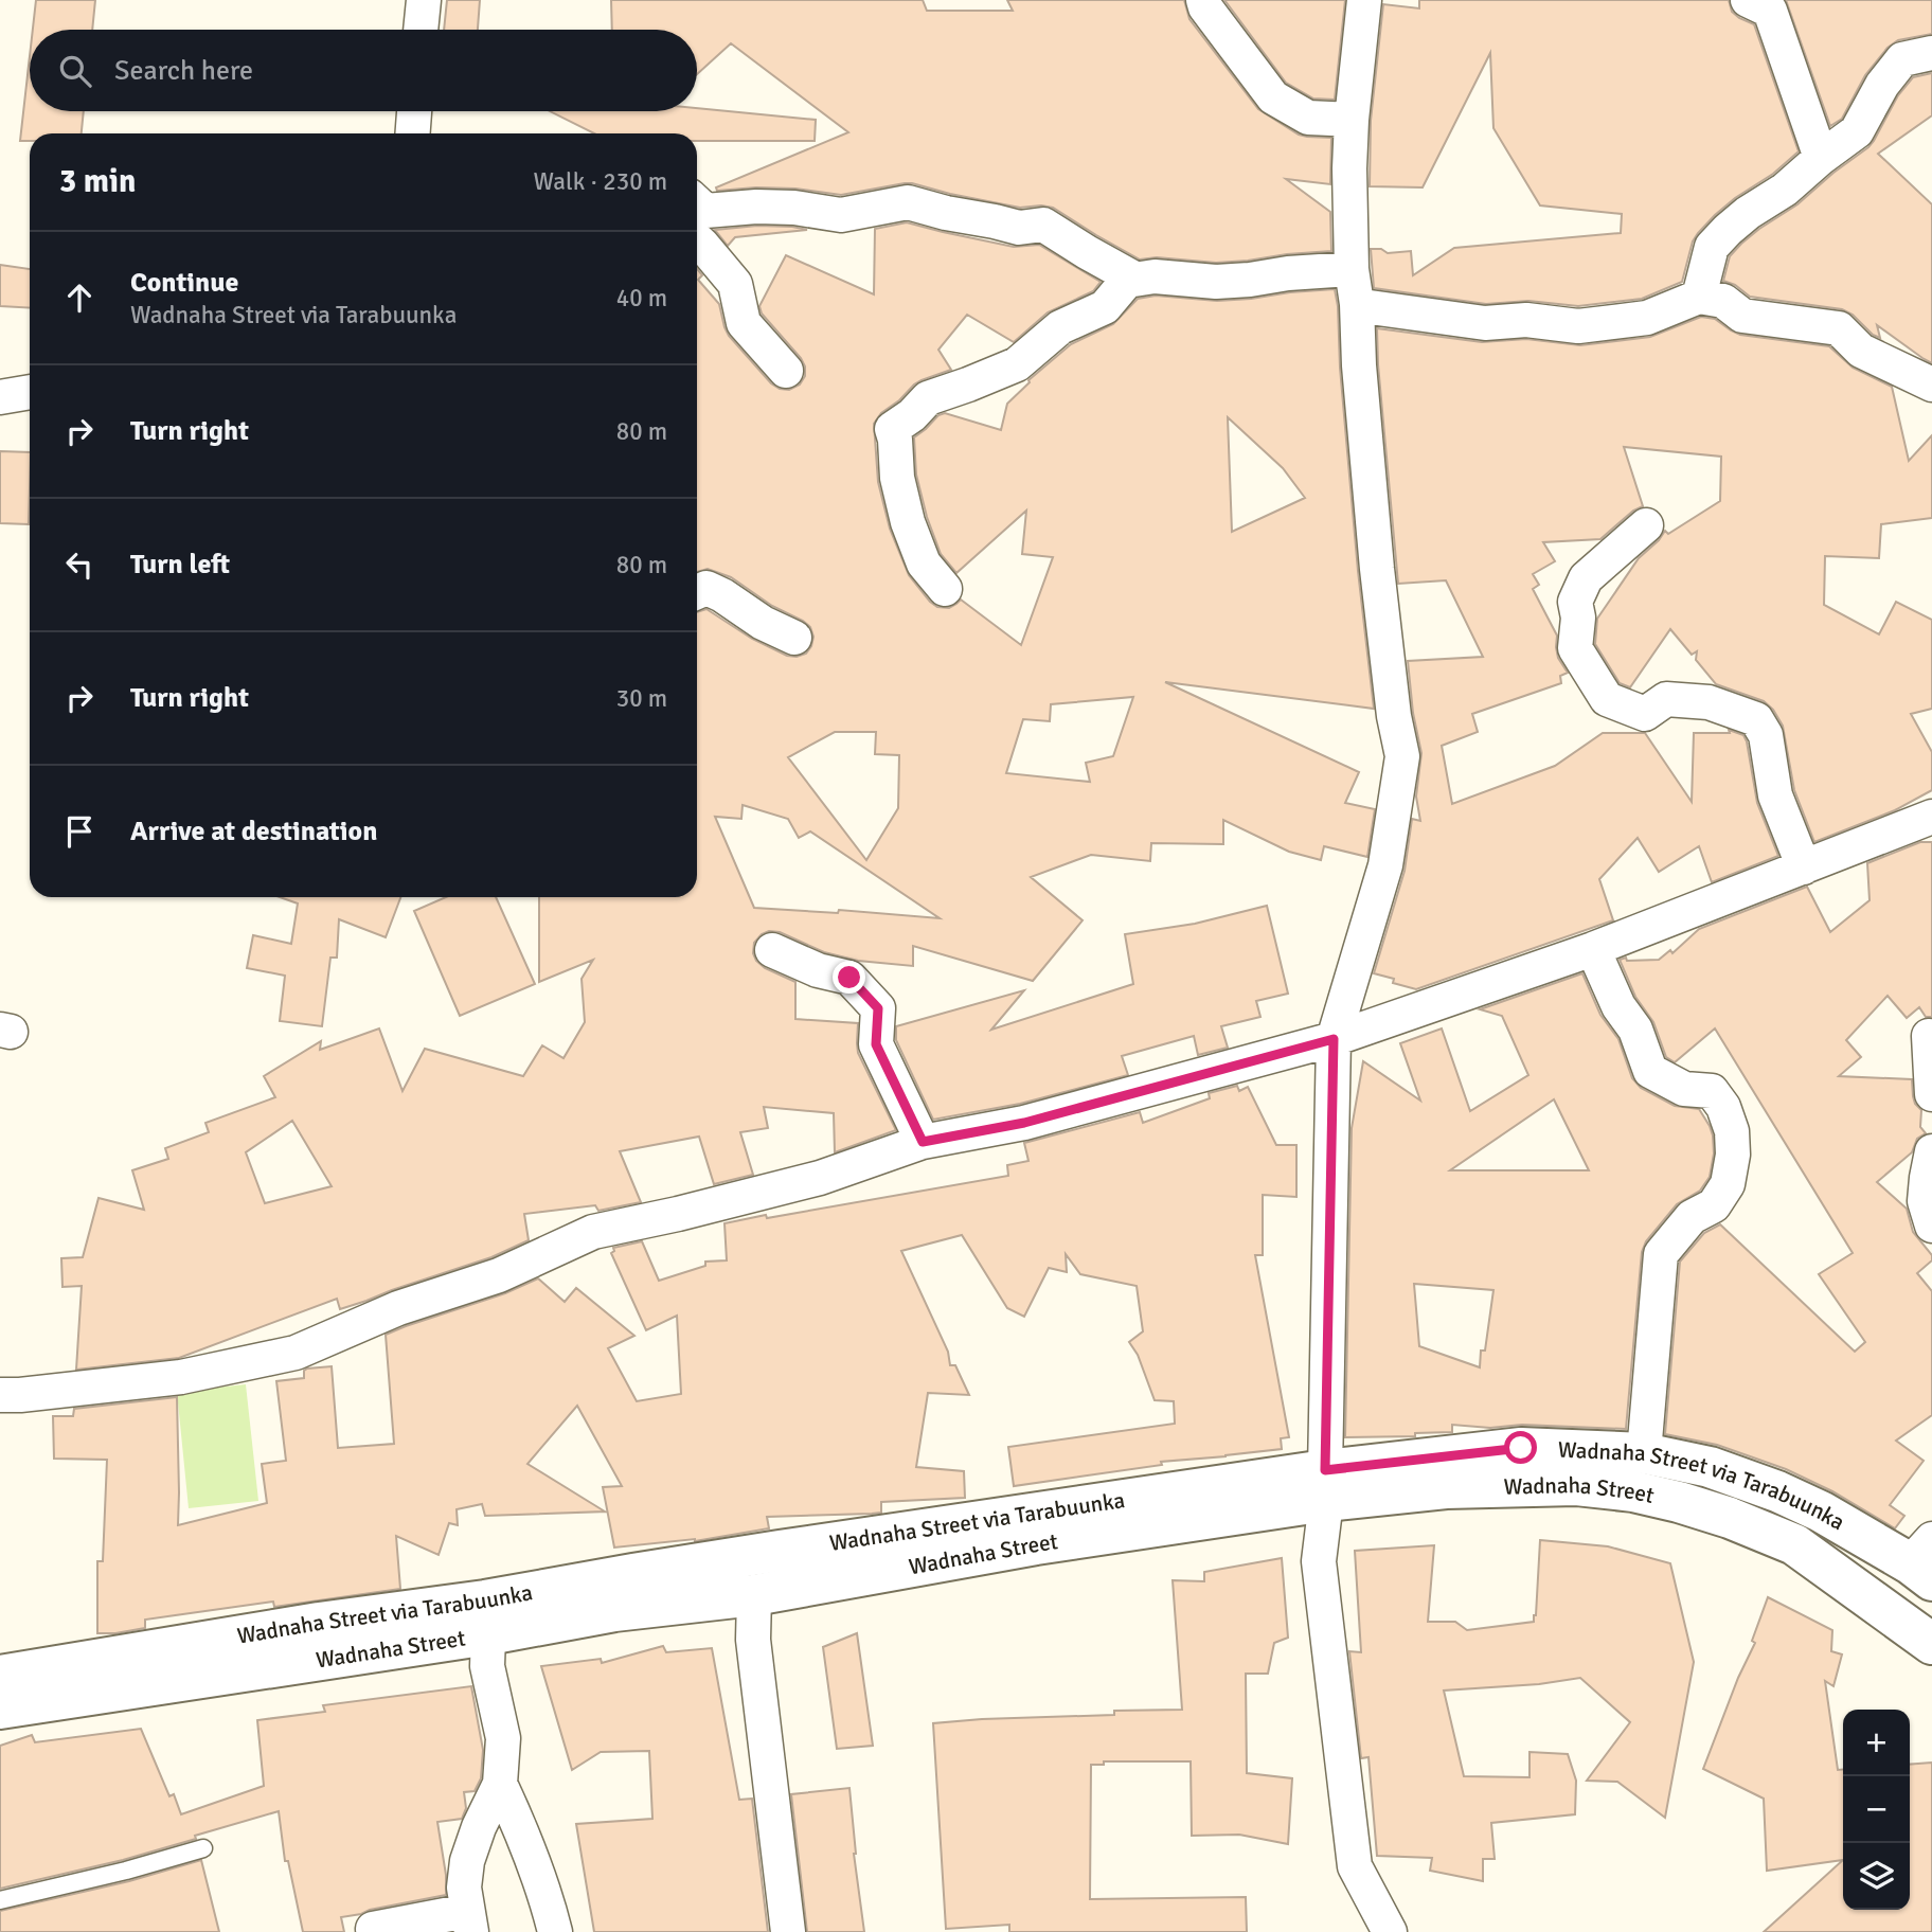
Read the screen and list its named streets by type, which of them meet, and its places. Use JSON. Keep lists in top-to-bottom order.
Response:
{
  "streets": {
    "main road": ["Wadnaha Street via Tarabuunka", "Wadnaha Street"]
  },
  "crossings": [
    ["Wadnaha Street via Tarabuunka", "Wadnaha Street"]
  ],
  "page": {
    "search": "Search here",
    "heading": ["3 min", "Walk · 230 m"],
    "list": [
      ["Continue", "Wadnaha Street via Tarabuunka", "40 m"],
      ["Turn right", "80 m"],
      ["Turn left", "80 m"],
      ["Turn right", "30 m"],
      "Arrive at destination"
    ],
    "map_buttons": ["+", "−"]
  }
}
